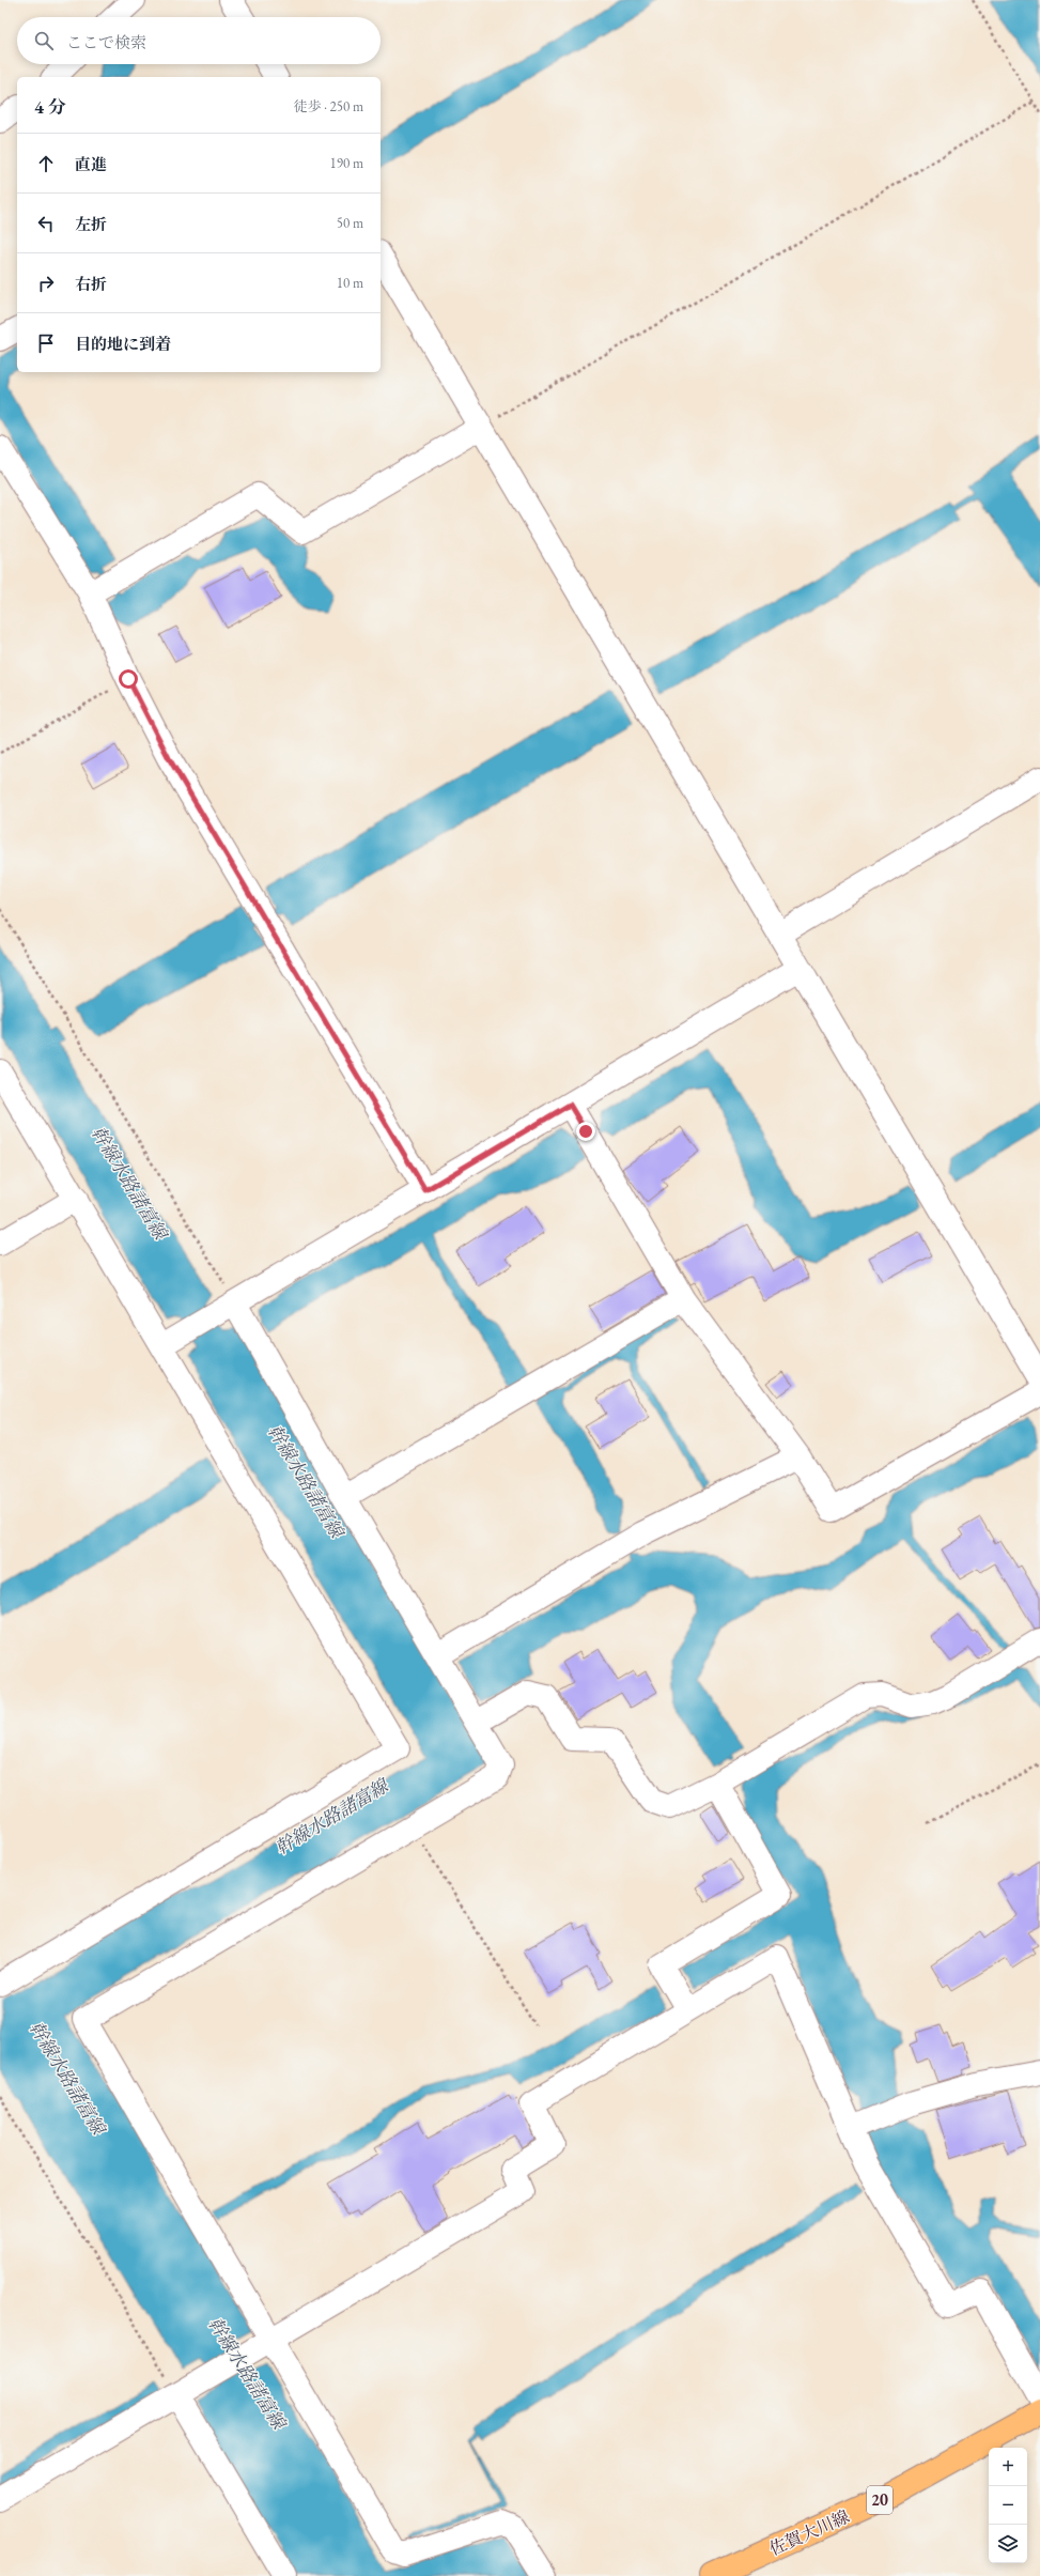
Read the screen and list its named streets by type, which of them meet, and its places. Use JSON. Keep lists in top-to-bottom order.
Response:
{
  "streets": {
    "main road": ["20", "佐賀大川線"]
  },
  "water": ["幹線水路諸富線"],
  "page": {
    "search": "ここで検索",
    "heading": ["4 分", "徒歩 · 250 m"],
    "list": [
      ["直進", "190 m"],
      ["左折", "50 m"],
      ["右折", "10 m"],
      "目的地に到着"
    ],
    "map_buttons": ["+", "−"]
  }
}
